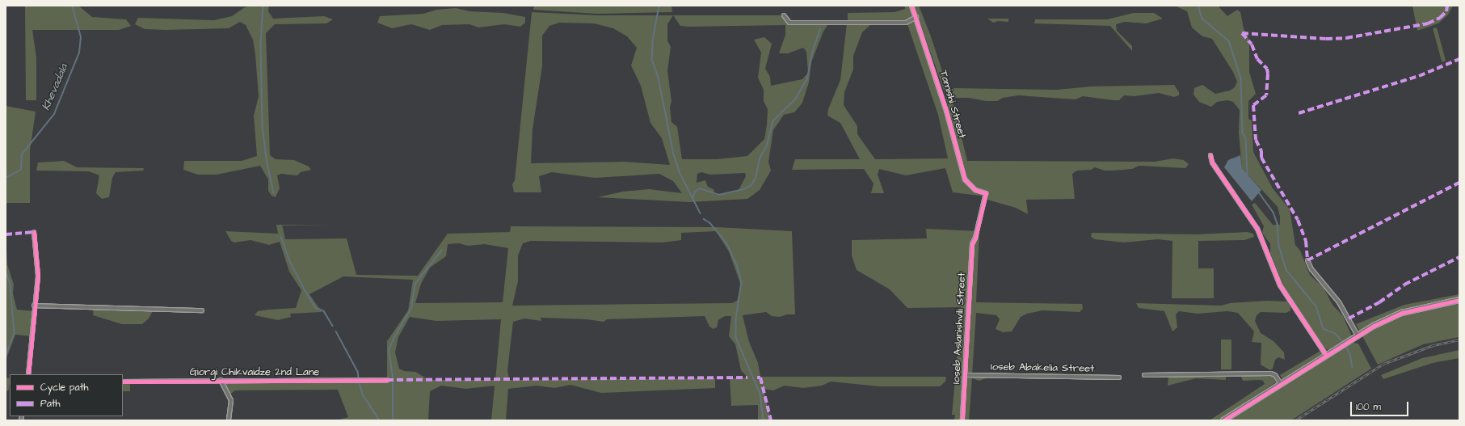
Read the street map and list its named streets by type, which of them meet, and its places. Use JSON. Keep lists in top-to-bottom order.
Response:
{
  "streets": {
    "street": [
      "Tamishi Street",
      "Ioseb Aslanishvili Street",
      "Ioseb Abakelia Street",
      "Giorgi Chikvaidze 2nd Lane"
    ]
  },
  "crossings": [
    ["Tamishi Street", "Ioseb Aslanishvili Street"],
    ["Ioseb Aslanishvili Street", "Ioseb Abakelia Street"]
  ],
  "water": ["Khevadala"],
  "legend": ["Cycle path", "Path"],
  "scale_bar": "100 m"
}
